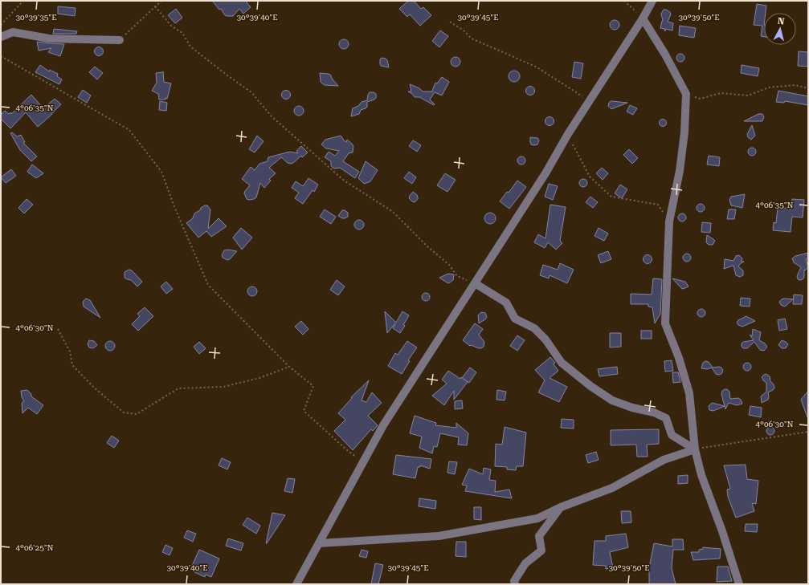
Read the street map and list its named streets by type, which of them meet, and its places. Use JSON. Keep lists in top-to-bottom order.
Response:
{
  "north": "top",
  "coordinates": [
    "30°39'35\"E",
    "30°39'40\"E",
    "30°39'45\"E",
    "30°39'50\"E",
    "4°06'35\"N",
    "4°06'30\"N",
    "4°06'25\"N"
  ]
}
